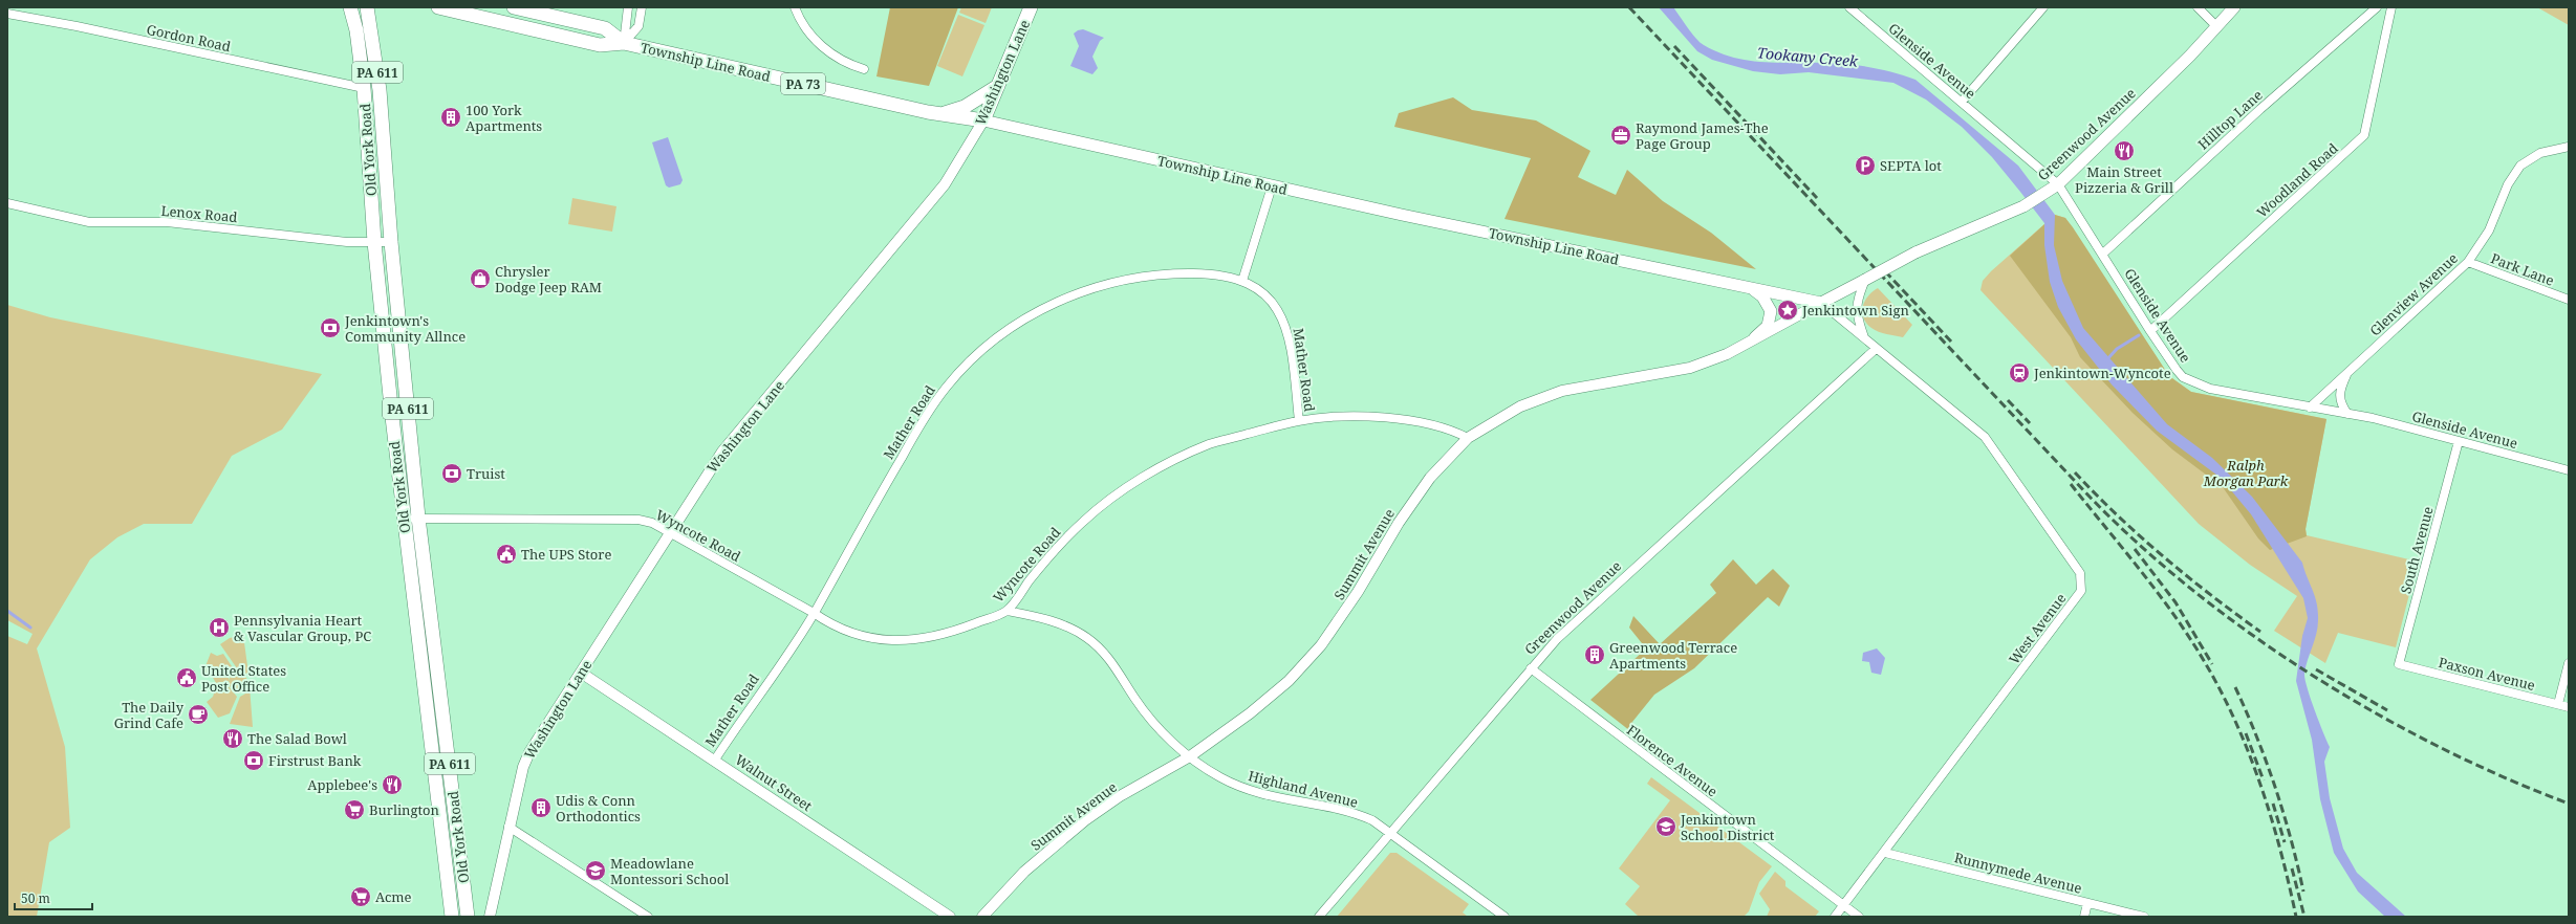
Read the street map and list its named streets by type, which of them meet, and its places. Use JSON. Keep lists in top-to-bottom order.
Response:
{
  "streets": {
    "main road": [
      "Township Line Road",
      "PA 611",
      "Washington Lane",
      "PA 73",
      "Greenwood Avenue",
      "Old York Road"
    ],
    "street": [
      "Gordon Road",
      "Glenside Avenue",
      "Hilltop Lane",
      "Woodland Road",
      "Lenox Road",
      "Park Lane",
      "Glenview Avenue",
      "Mather Road",
      "Wyncote Road",
      "South Avenue",
      "Summit Avenue",
      "West Avenue",
      "Paxson Avenue",
      "Florence Avenue",
      "Walnut Street",
      "Highland Avenue",
      "Runnymede Avenue"
    ]
  },
  "crossings": [
    ["Gordon Road", "Old York Road"],
    ["Glenside Avenue", "Hilltop Lane"],
    ["Glenside Avenue", "Greenwood Avenue"],
    ["Glenside Avenue", "Woodland Road"],
    ["Glenside Avenue", "Glenview Avenue"],
    ["Glenside Avenue", "South Avenue"],
    ["Township Line Road", "Washington Lane"],
    ["Township Line Road", "Greenwood Avenue"],
    ["Township Line Road", "Summit Avenue"],
    ["Township Line Road", "West Avenue"],
    ["Washington Lane", "Wyncote Road"],
    ["Washington Lane", "Walnut Street"],
    ["Greenwood Avenue", "Summit Avenue"],
    ["Greenwood Avenue", "West Avenue"],
    ["Greenwood Avenue", "Florence Avenue"],
    ["Greenwood Avenue", "Highland Avenue"],
    ["Old York Road", "Lenox Road"],
    ["Old York Road", "Wyncote Road"],
    ["Park Lane", "Glenview Avenue"],
    ["Mather Road", "Wyncote Road"],
    ["Mather Road", "Walnut Street"],
    ["Wyncote Road", "Summit Avenue"],
    ["Wyncote Road", "Highland Avenue"],
    ["South Avenue", "Paxson Avenue"],
    ["Summit Avenue", "West Avenue"],
    ["Summit Avenue", "Highland Avenue"],
    ["West Avenue", "Florence Avenue"],
    ["West Avenue", "Runnymede Avenue"]
  ],
  "water": ["Tookany Creek"],
  "parks": ["Ralph Morgan Park"],
  "places": {
    "building": ["100 York Apartments", "Greenwood Terrace Apartments", "Udis & Conn Orthodontics"],
    "office": ["Raymond James-The Page Group"],
    "restaurant": ["Main Street Pizzeria & Grill", "The Salad Bowl", "Applebee's"],
    "parking": ["SEPTA lot"],
    "shop": ["Chrysler Dodge Jeep RAM"],
    "place": ["Jenkintown Sign"],
    "bank": ["Jenkintown's Community Allnce", "Truist", "Firstrust Bank"],
    "station": ["Jenkintown-Wyncote"],
    "public building": ["The UPS Store", "United States Post Office"],
    "hospital": ["Pennsylvania Heart & Vascular Group, PC"],
    "cafe": ["The Daily Grind Cafe"],
    "supermarket": ["Burlington", "Acme"],
    "school or university": ["Jenkintown School District", "Meadowlane Montessori School"]
  },
  "scale_bar": "50 m"
}
